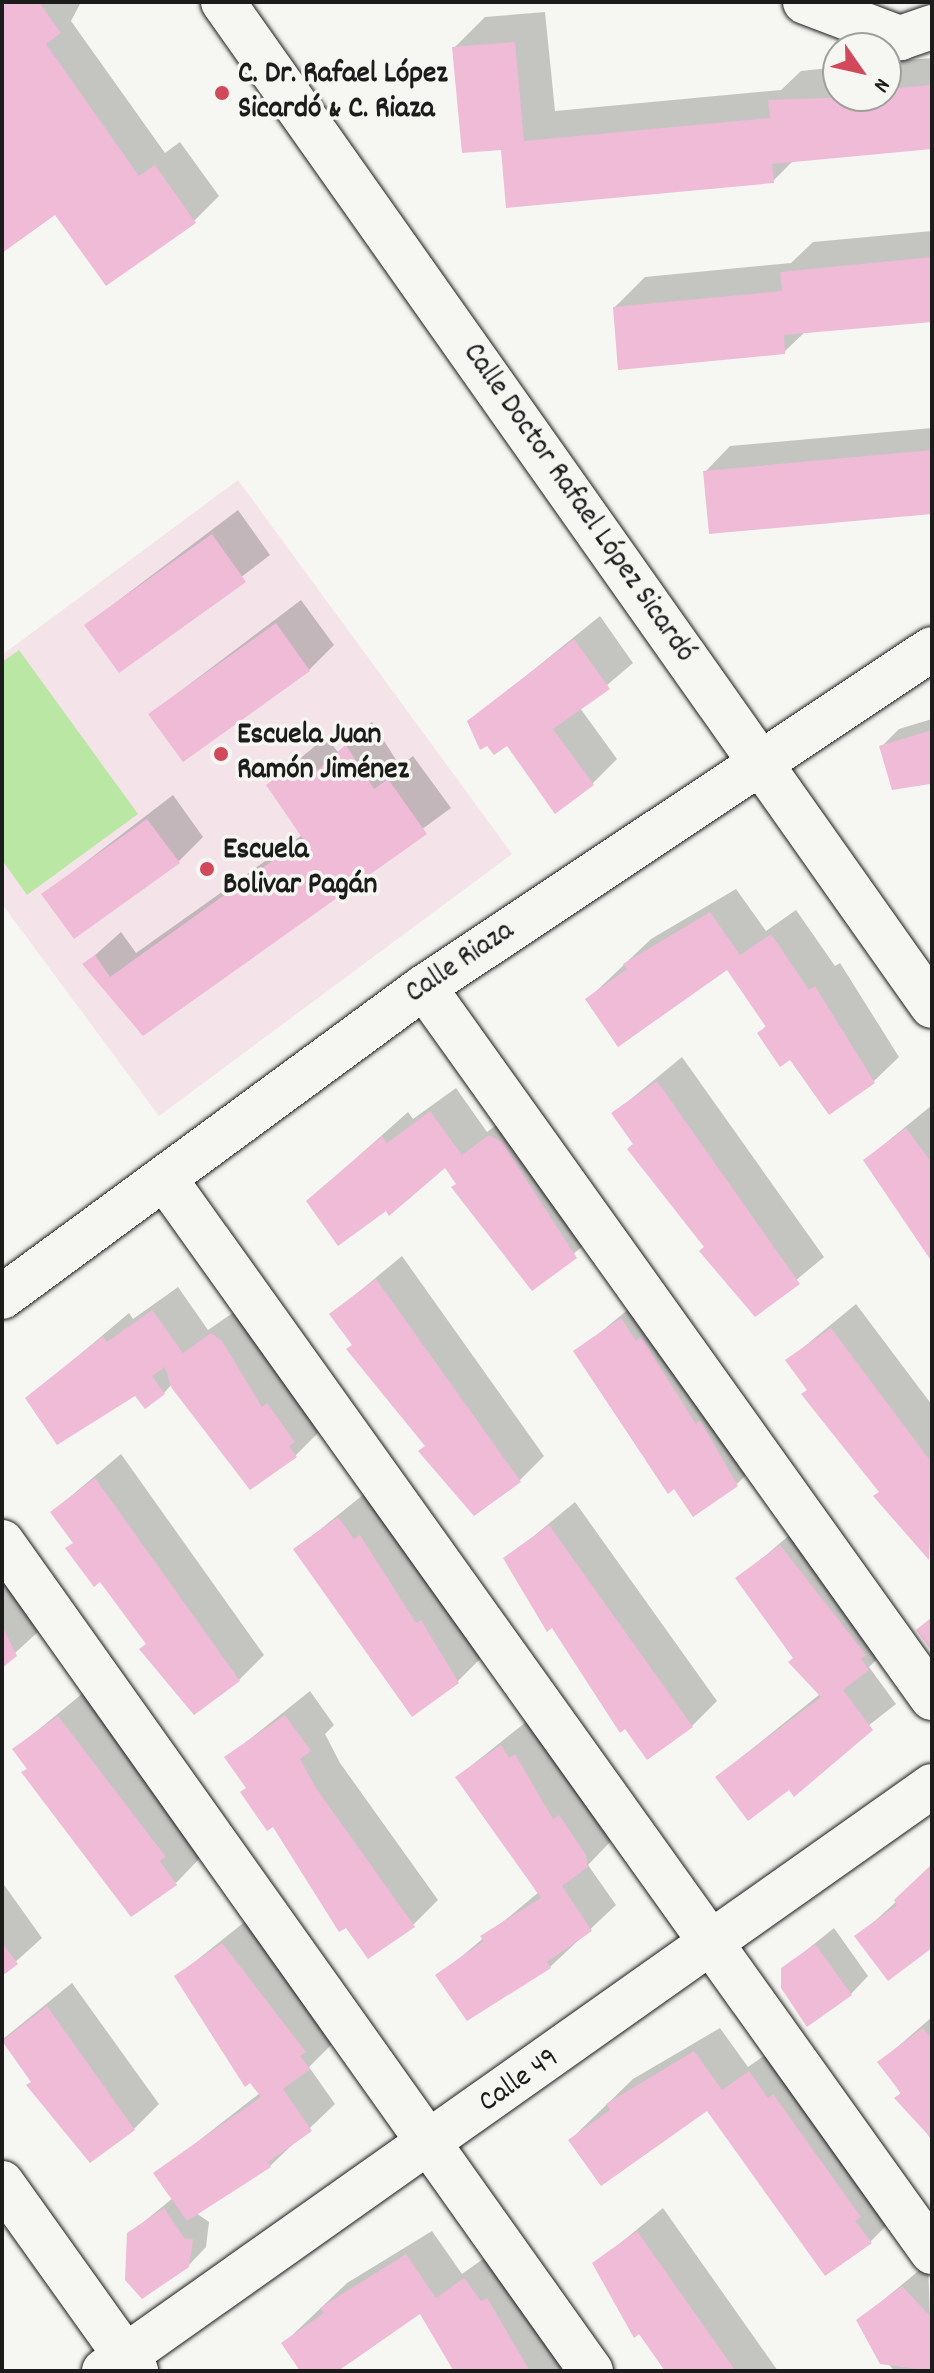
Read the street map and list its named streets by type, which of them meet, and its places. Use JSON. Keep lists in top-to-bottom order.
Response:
{
  "streets": {
    "street": ["Calle Doctor Rafael López Sicardó", "Calle Riaza", "Calle 49"]
  },
  "crossings": [
    ["Calle Doctor Rafael López Sicardó", "Calle Riaza"]
  ],
  "places": ["C. Dr. Rafael López Sicardó & C. Riaza", "Escuela Juan Ramón Jiménez", "Escuela Bolivar Pagán"],
  "north": "bottom right"
}
